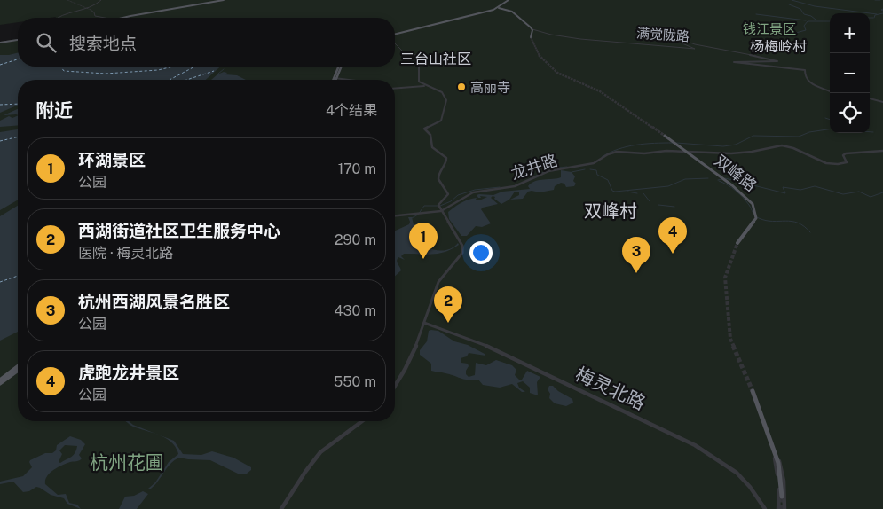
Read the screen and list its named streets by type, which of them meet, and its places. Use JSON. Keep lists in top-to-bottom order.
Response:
{
  "streets": {
    "main road": ["满觉陇路", "双峰路"],
    "street": ["龙井路", "梅灵北路"]
  },
  "crossings": [
    ["龙井路", "双峰路"]
  ],
  "districts": ["杨梅岭村", "三台山社区", "双峰村"],
  "parks": ["钱江景区", "杭州花圃"],
  "places": ["高丽寺"],
  "page": {
    "map_buttons": ["+", "−"],
    "search": "搜索地点",
    "heading": ["附近", "4个结果"],
    "list": [
      {
        "mark": "1",
        "name": "环湖景区",
        "note": "公园",
        "value": "170 m"
      },
      {
        "mark": "2",
        "name": "西湖街道社区卫生服务中心",
        "note": "医院 · 梅灵北路",
        "value": "290 m"
      },
      {
        "mark": "3",
        "name": "杭州西湖风景名胜区",
        "note": "公园",
        "value": "430 m"
      },
      {
        "mark": "4",
        "name": "虎跑龙井景区",
        "note": "公园",
        "value": "550 m"
      }
    ],
    "pins": [
      "4",
      "1",
      "3",
      "2"
    ]
  }
}
